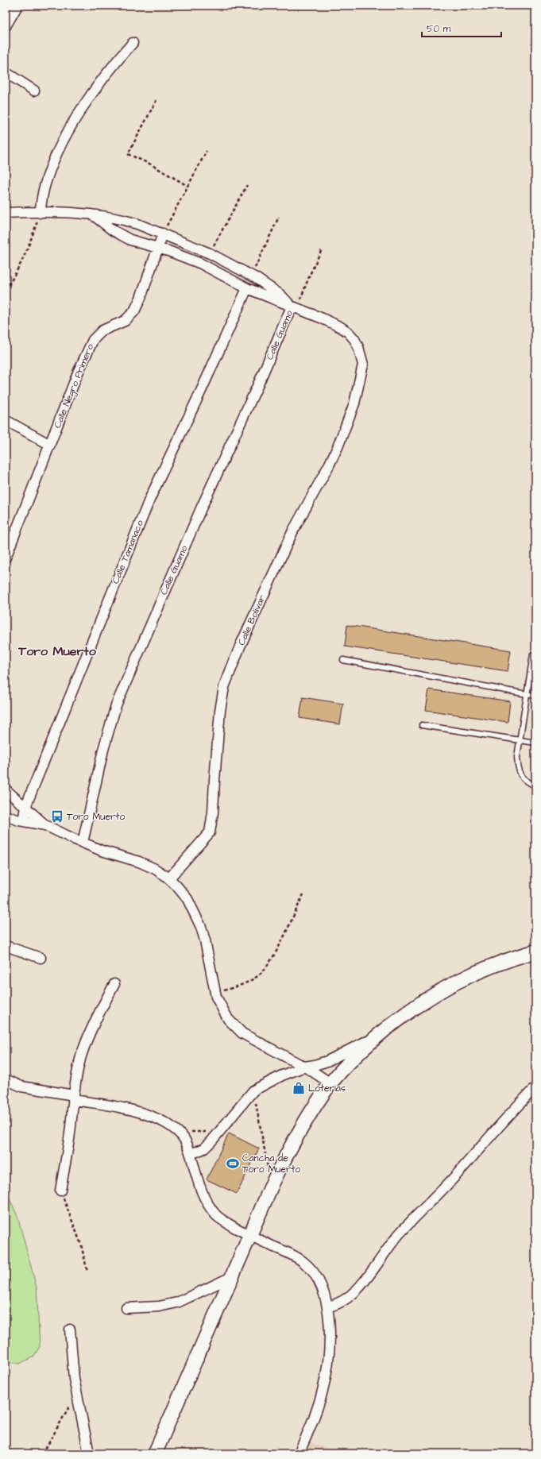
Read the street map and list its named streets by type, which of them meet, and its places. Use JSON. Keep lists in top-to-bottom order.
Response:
{
  "streets": {
    "street": [
      "Calle Guamo",
      "Calle Negro Primero",
      "Calle Tamanaco",
      "Calle Bolívar"
    ]
  },
  "crossings": [
    ["Calle Guamo", "Calle Bolívar"]
  ],
  "districts": ["Toro Muerto"],
  "places": {
    "bus stop": ["Toro Muerto"],
    "shop": ["Loterias"],
    "sports": ["Cancha de Toro Muerto"]
  },
  "scale_bar": "50 m"
}
